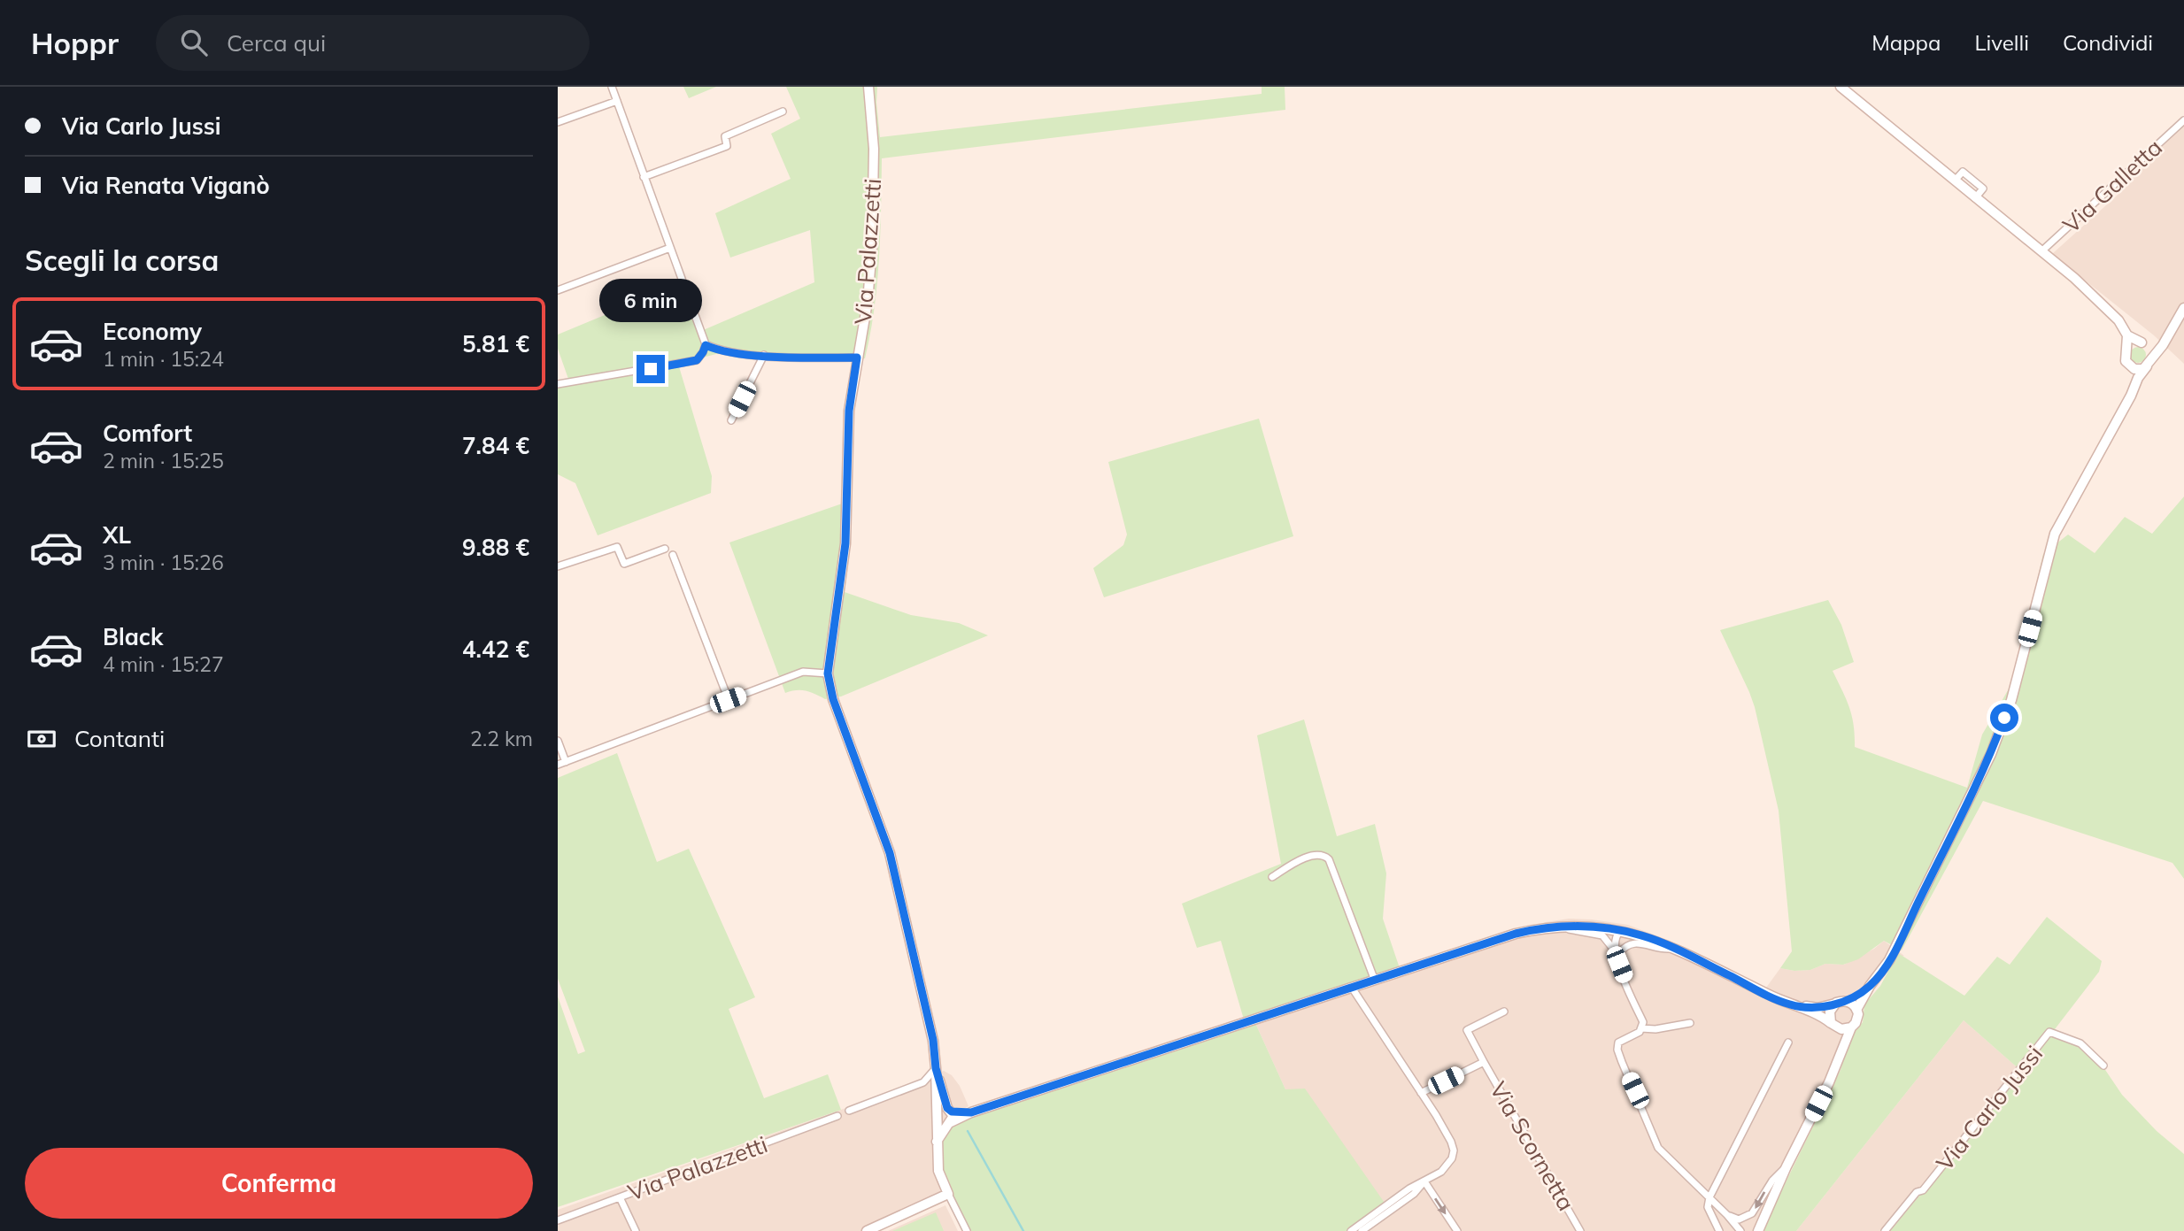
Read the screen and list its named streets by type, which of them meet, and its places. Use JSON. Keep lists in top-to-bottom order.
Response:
{
  "streets": {
    "street": [
      "Via Galletta",
      "Via Palazzetti",
      "Via Carlo Jussi",
      "Via Scornetta"
    ]
  },
  "page": {
    "header": "Hoppr",
    "search": "Cerca qui",
    "nav": ["Mappa", "Livelli", "Condividi"],
    "banner": ["Via Carlo Jussi", "Via Renata Viganò"],
    "heading": "Scegli la corsa",
    "bubble": "6 min",
    "list": [
      {
        "name": "Economy",
        "note": "1 min · 15:24",
        "value": "5.81 €"
      },
      {
        "name": "Comfort",
        "note": "2 min · 15:25",
        "value": "7.84 €"
      },
      {
        "name": "XL",
        "note": "3 min · 15:26",
        "value": "9.88 €"
      },
      {
        "name": "Black",
        "note": "4 min · 15:27",
        "value": "4.42 €"
      }
    ],
    "pay": ["Contanti", "2.2 km"],
    "buttons": "Conferma"
  }
}
